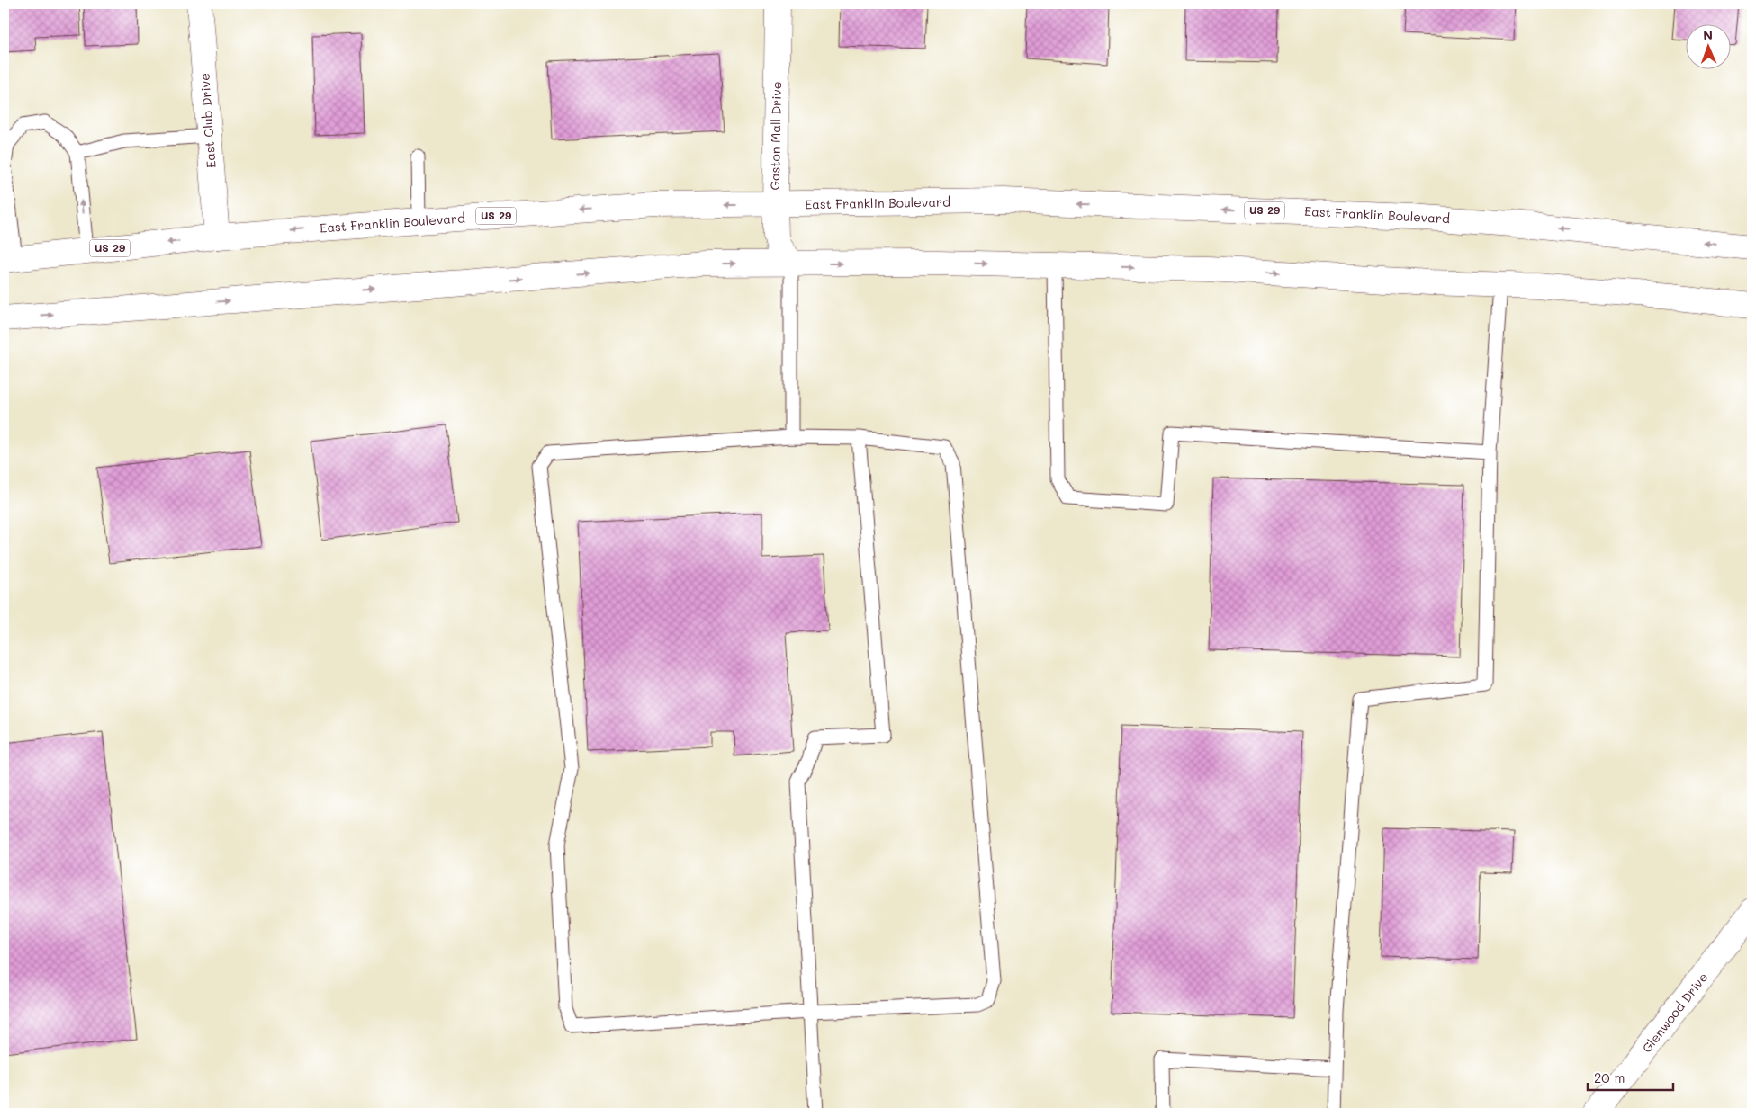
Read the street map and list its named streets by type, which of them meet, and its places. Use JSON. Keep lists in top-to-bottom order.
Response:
{
  "streets": {
    "main road": [
      "East Club Drive",
      "Gaston Mall Drive",
      "East Franklin Boulevard",
      "US 29",
      "Glenwood Drive"
    ]
  },
  "crossings": [
    ["East Club Drive", "East Franklin Boulevard"],
    ["Gaston Mall Drive", "East Franklin Boulevard"]
  ],
  "scale_bar": "20 m",
  "north": "top"
}
